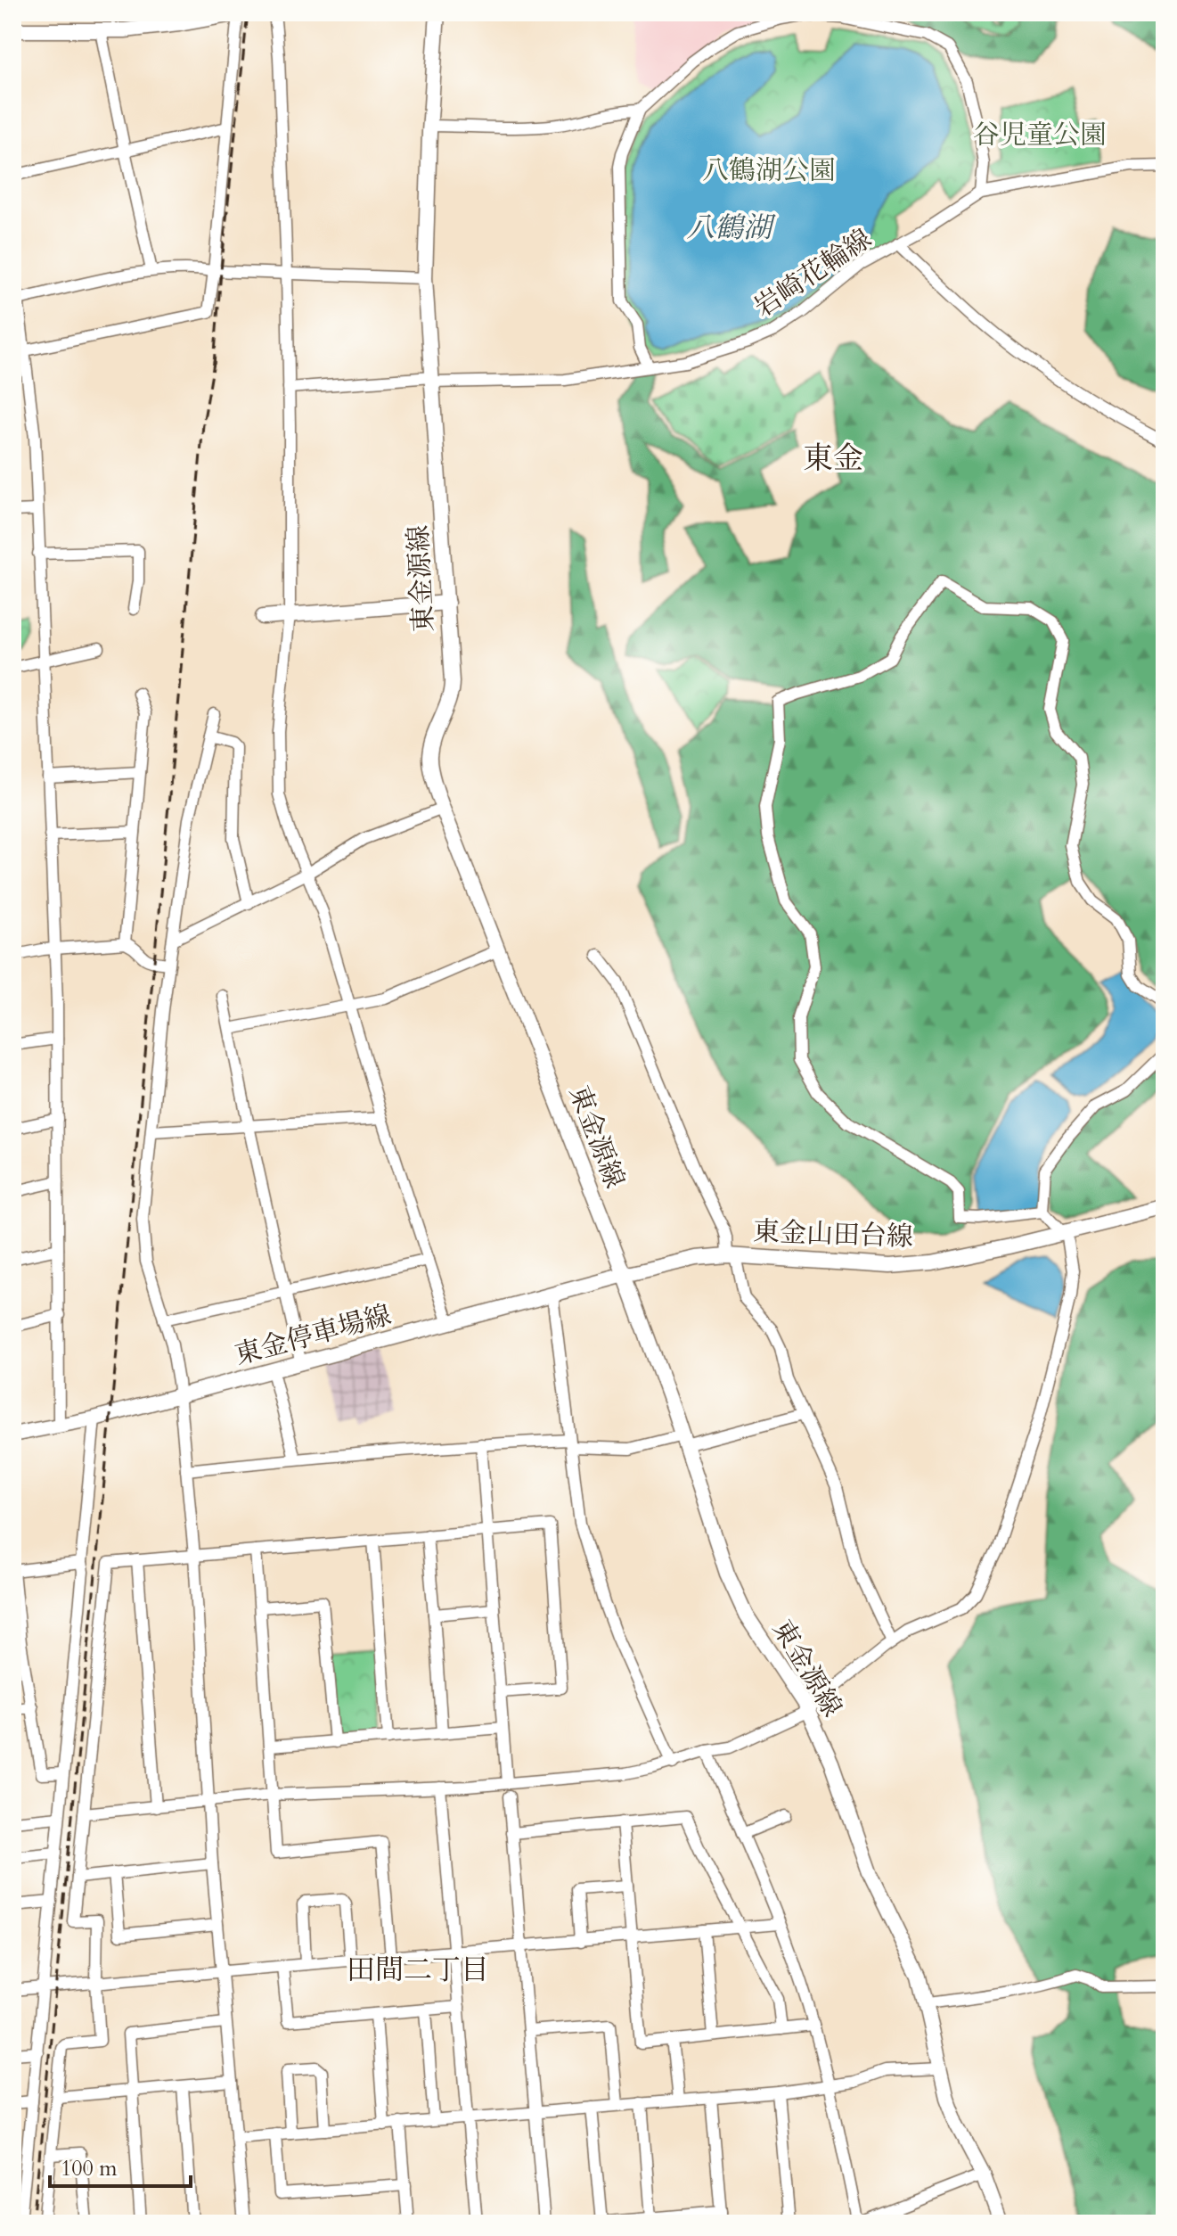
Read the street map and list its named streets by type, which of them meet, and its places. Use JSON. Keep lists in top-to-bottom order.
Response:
{
  "streets": {
    "main road": ["東金源線", "東金山田台線", "東金停車場線"],
    "street": ["岩崎花輪線"]
  },
  "crossings": [
    ["岩崎花輪線", "東金源線"],
    ["東金源線", "東金山田台線"],
    ["東金源線", "東金停車場線"],
    ["東金山田台線", "東金停車場線"]
  ],
  "districts": ["東金", "田間二丁目"],
  "water": ["八鶴湖"],
  "parks": ["谷児童公園", "八鶴湖公園"],
  "scale_bar": "100 m"
}
